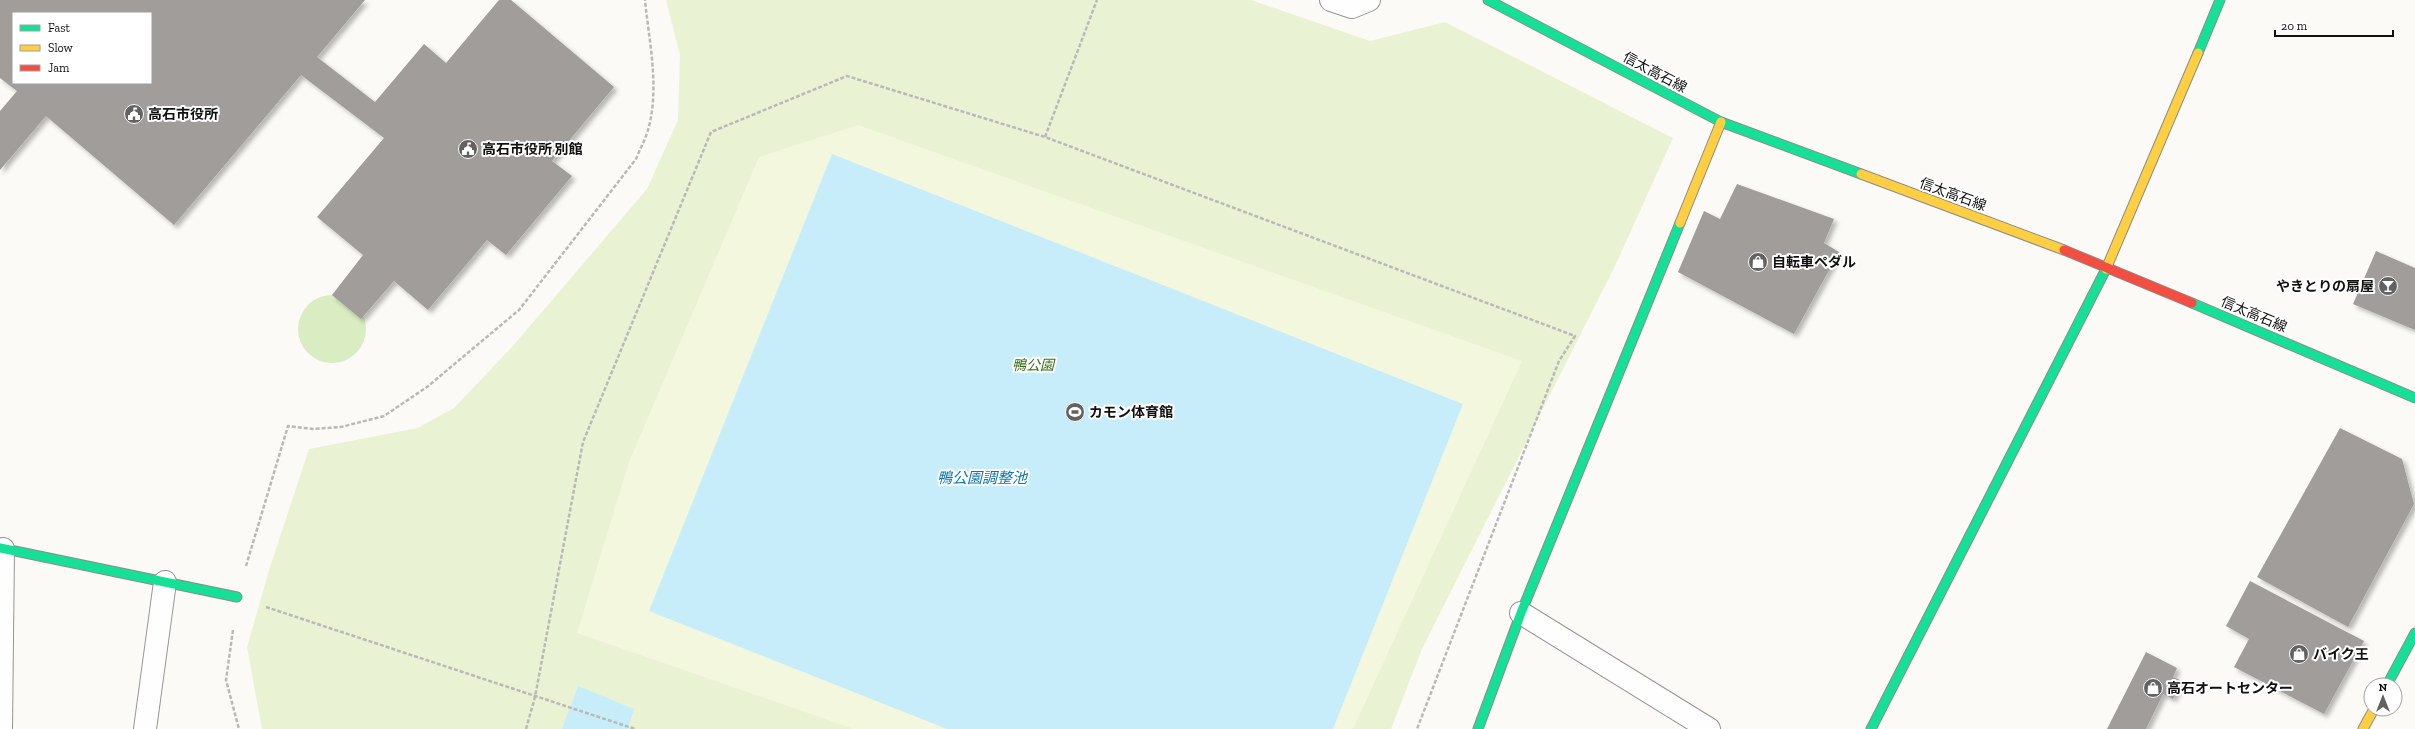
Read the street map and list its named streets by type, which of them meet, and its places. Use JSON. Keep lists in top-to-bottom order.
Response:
{
  "streets": {
    "main road": ["信太高石線"]
  },
  "water": ["鴨公園調整池"],
  "parks": ["鴨公園"],
  "places": {
    "public building": ["高石市役所", "高石市役所 別館"],
    "shop": ["自転車ペダル", "バイク王", "高石オートセンター"],
    "bar": ["やきとりの扇屋"],
    "sports": ["カモン体育館"]
  },
  "legend": ["Fast", "Slow", "Jam"],
  "scale_bar": "20 m",
  "north": "top"
}
